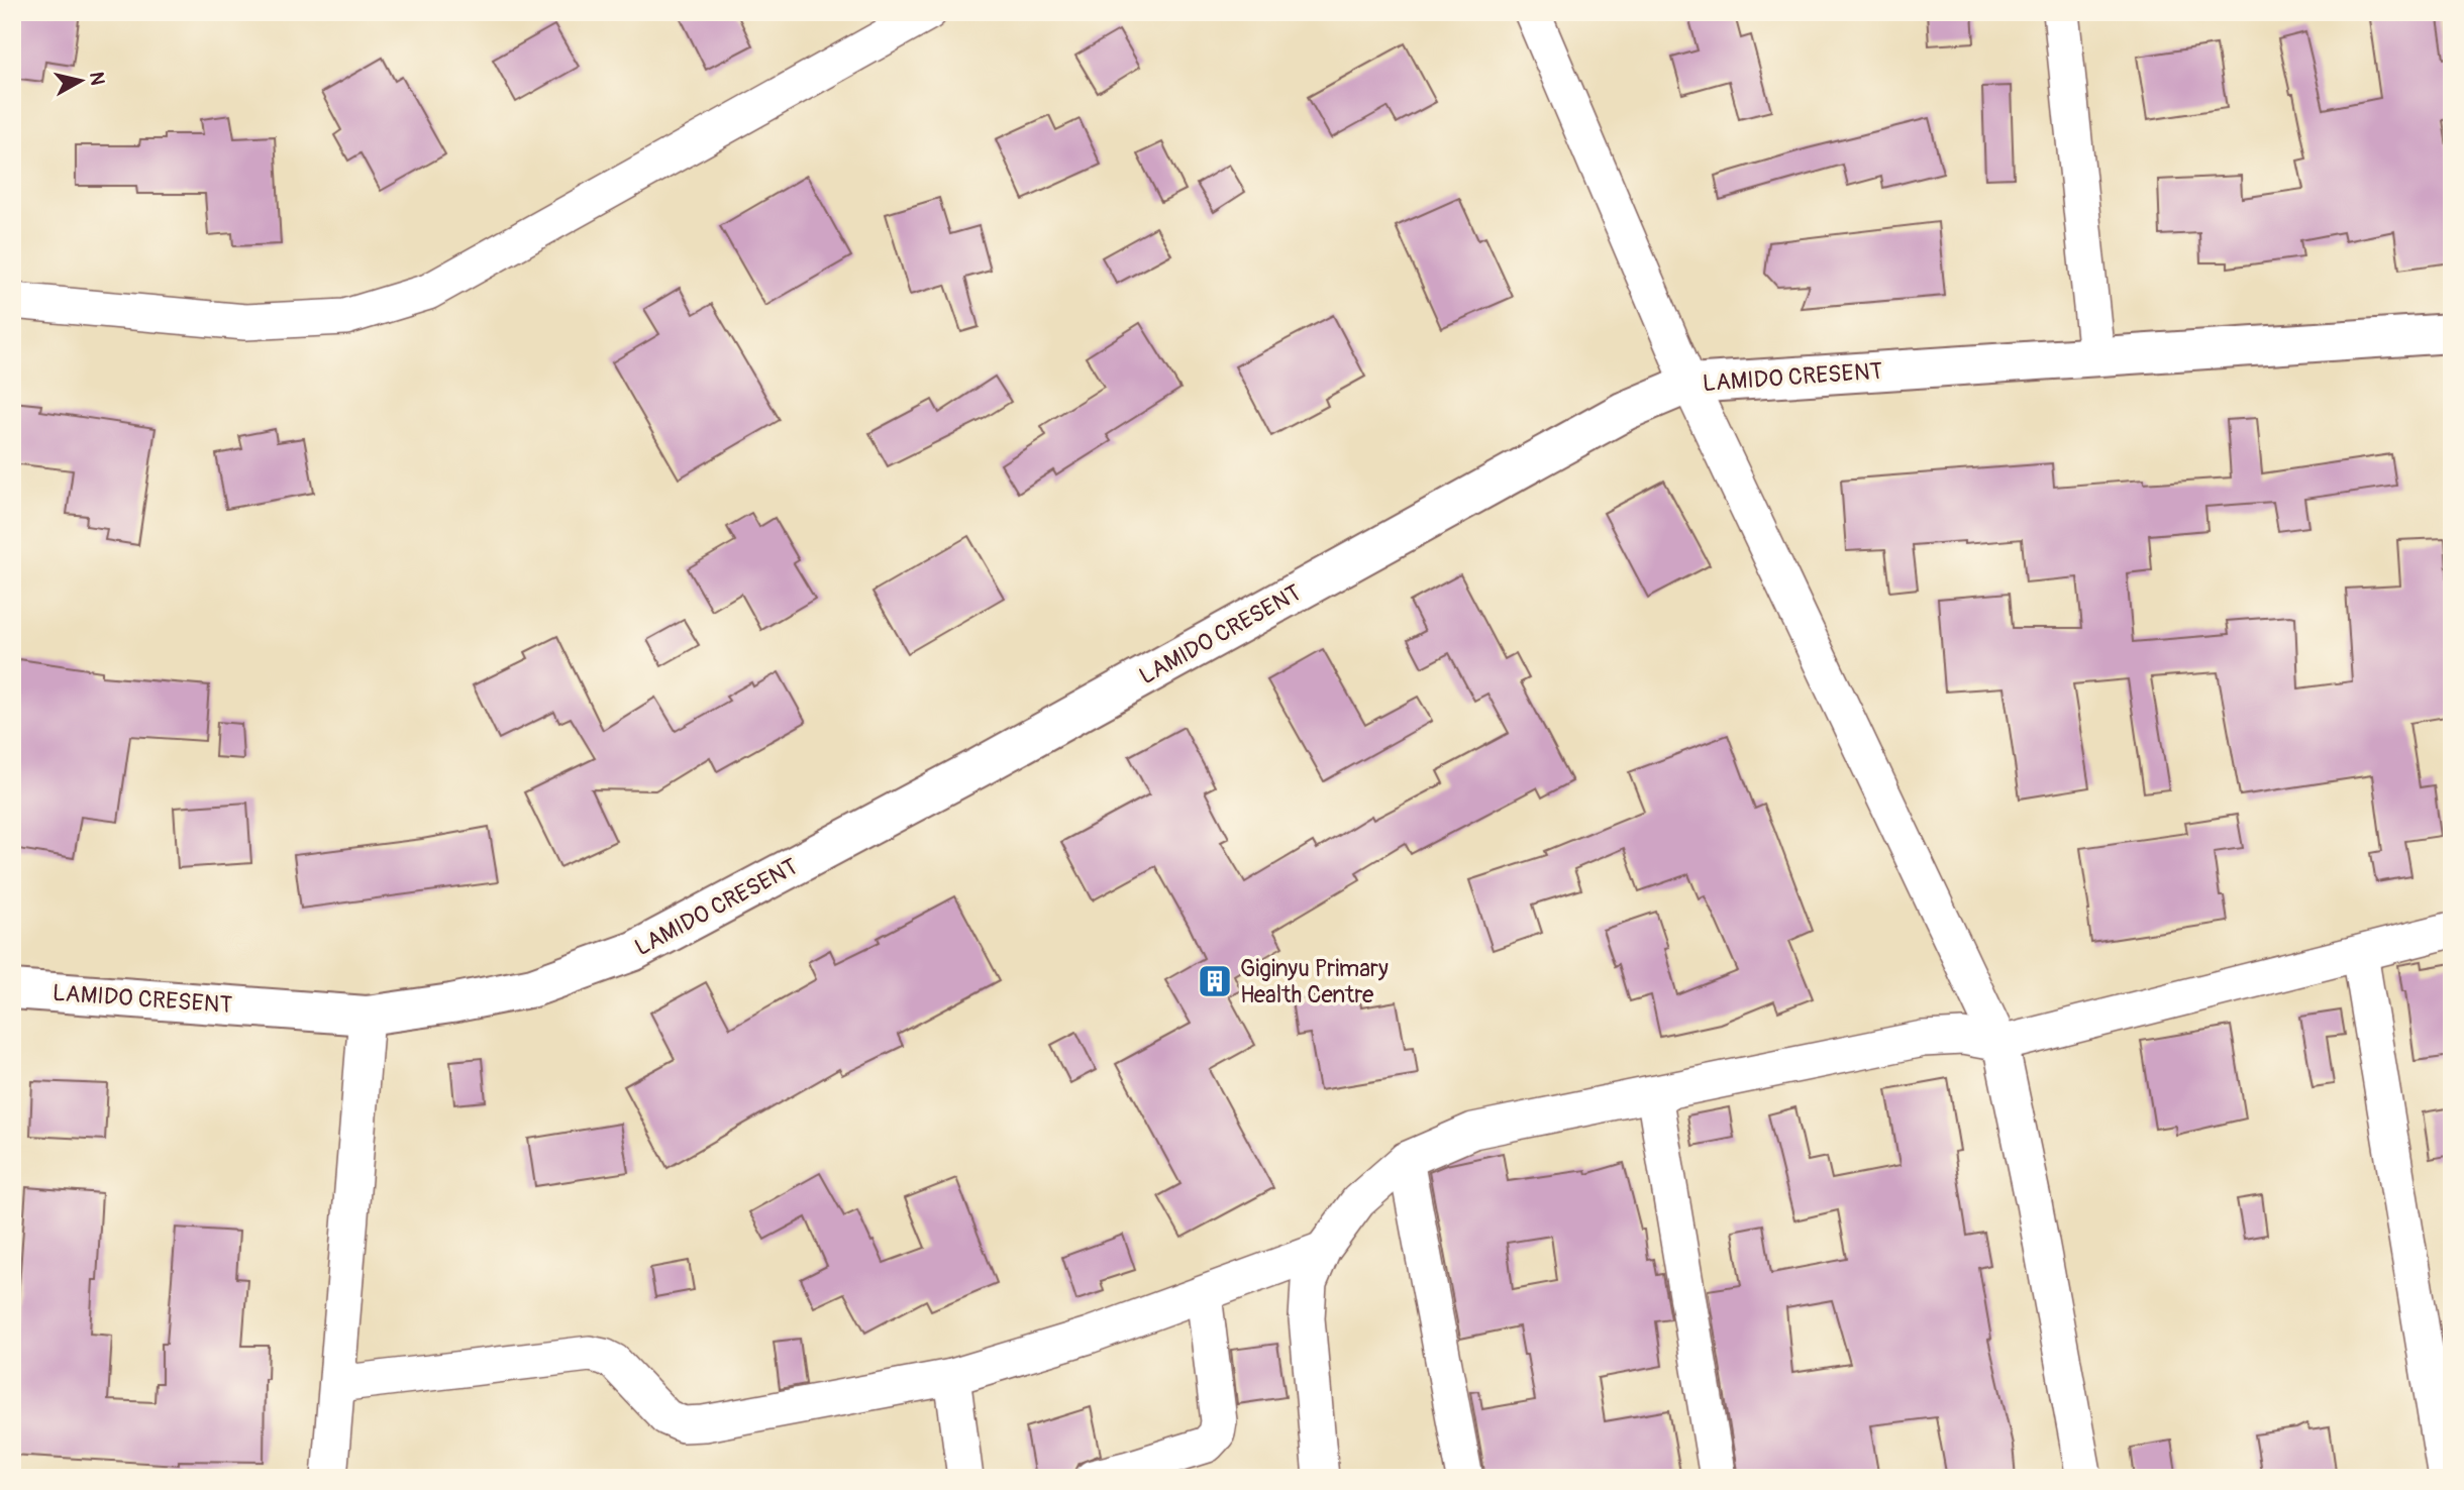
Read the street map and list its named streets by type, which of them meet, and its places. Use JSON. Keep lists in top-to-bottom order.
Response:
{
  "streets": {
    "street": ["LAMIDO CRESENT"]
  },
  "places": {
    "building": ["Giginyu Primary Health Centre"]
  },
  "north": "right"
}
